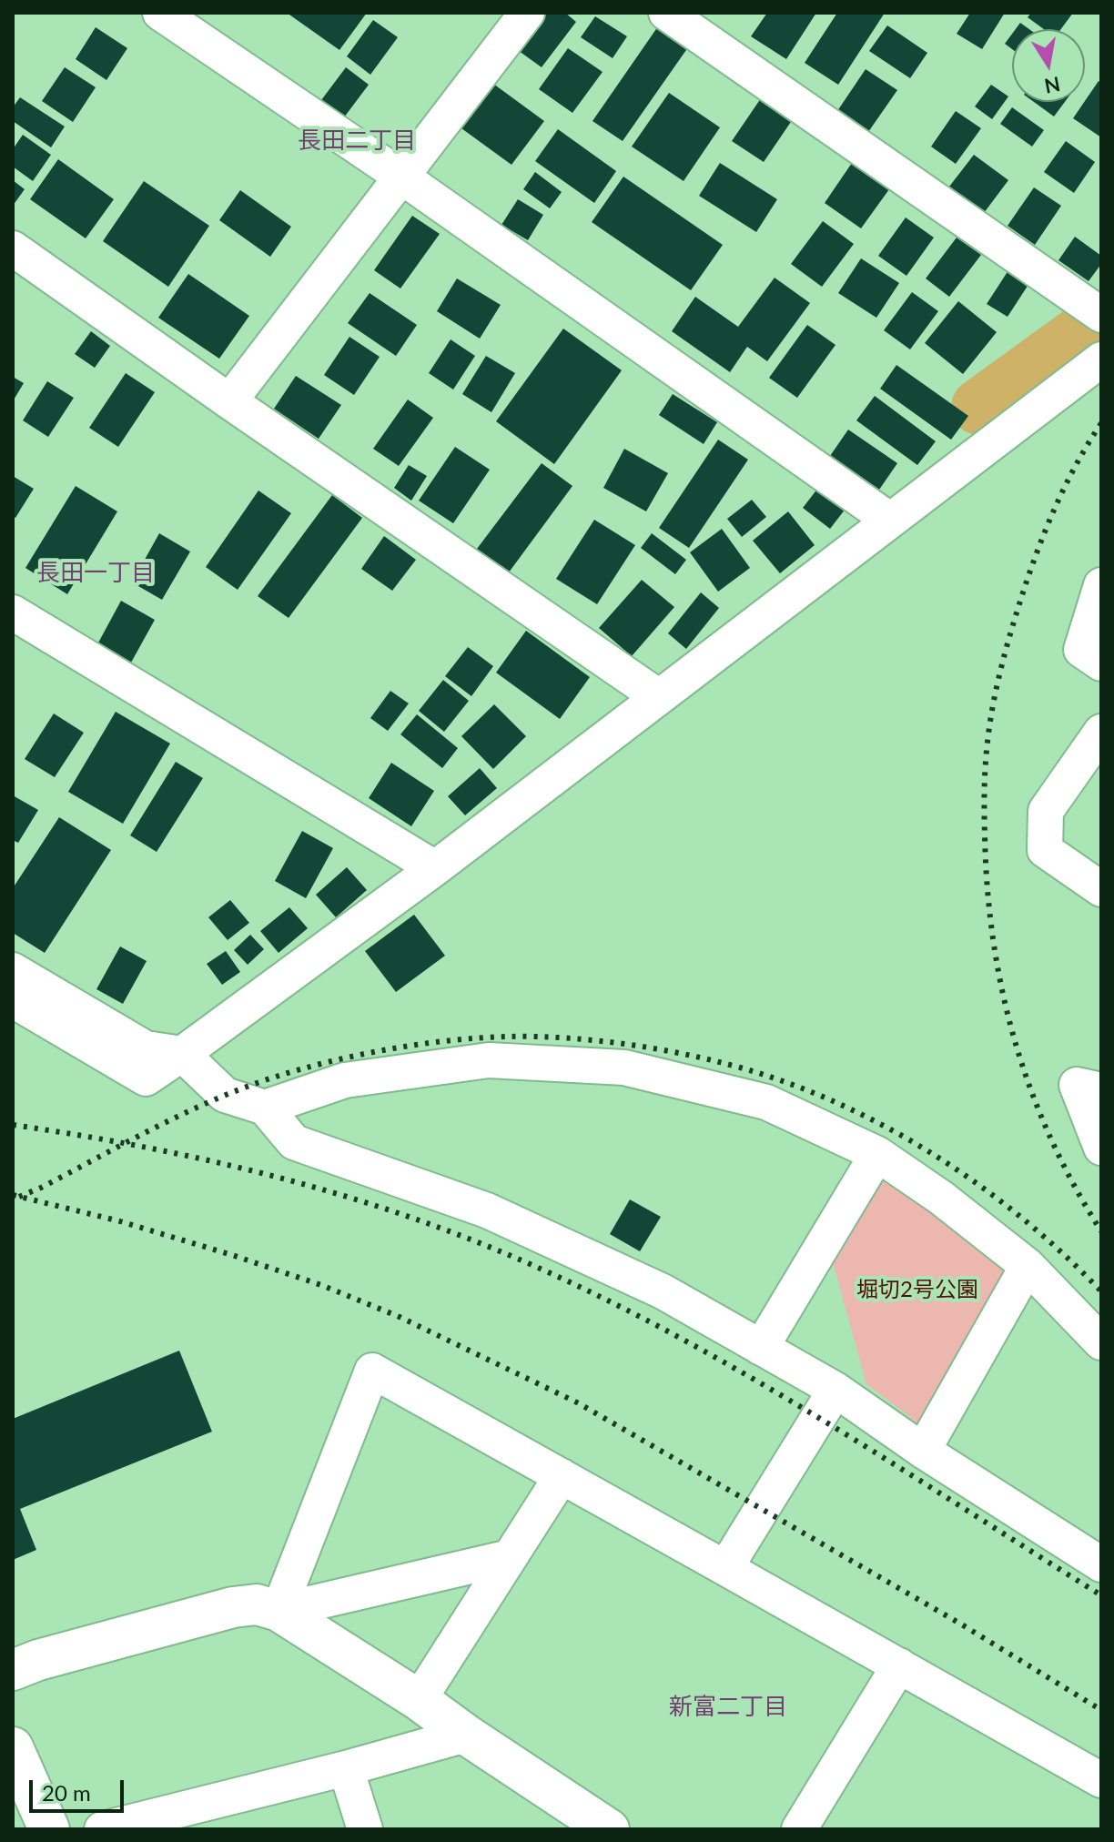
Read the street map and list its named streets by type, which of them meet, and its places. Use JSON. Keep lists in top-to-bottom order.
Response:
{
  "districts": ["長田二丁目", "長田一丁目", "新富二丁目"],
  "parks": ["堀切2号公園"],
  "scale_bar": "20 m",
  "north": "bottom"
}
